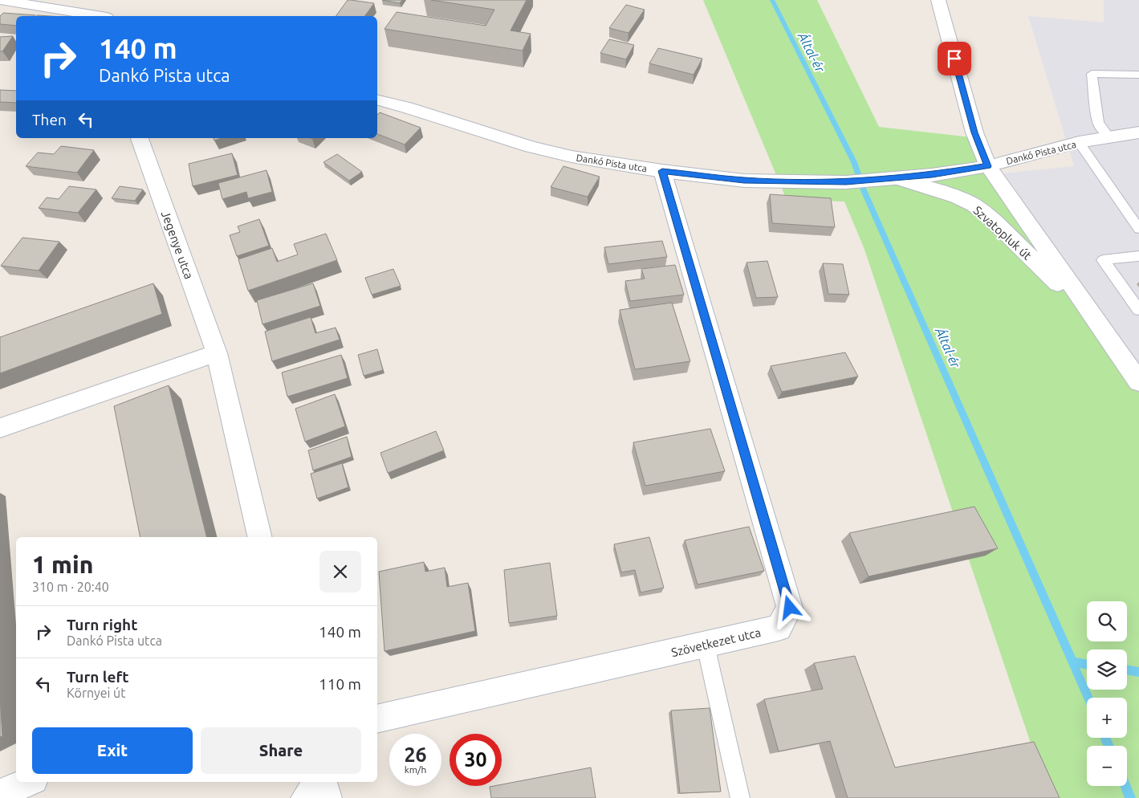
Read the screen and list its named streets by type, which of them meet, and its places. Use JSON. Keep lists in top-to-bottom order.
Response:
{
  "streets": {
    "street": [
      "Dankó Pista utca",
      "Szvatopluk út",
      "Jegenye utca",
      "Szövetkezet utca"
    ]
  },
  "crossings": [
    ["Dankó Pista utca", "Szvatopluk út"],
    ["Dankó Pista utca", "Szövetkezet utca"]
  ],
  "water": ["Által-ér"],
  "page": {
    "turn": ["140 m", "Dankó Pista utca"],
    "then": "Then",
    "heading": ["1 min", "310 m · 20:40"],
    "map_buttons": ["+", "−"],
    "list": [
      {
        "name": "Turn right",
        "note": "Dankó Pista utca",
        "value": "140 m"
      },
      {
        "name": "Turn left",
        "note": "Környei út",
        "value": "110 m"
      }
    ],
    "buttons": ["Exit", "Share"],
    "speed": "26 km/h",
    "limit": "30"
  }
}
